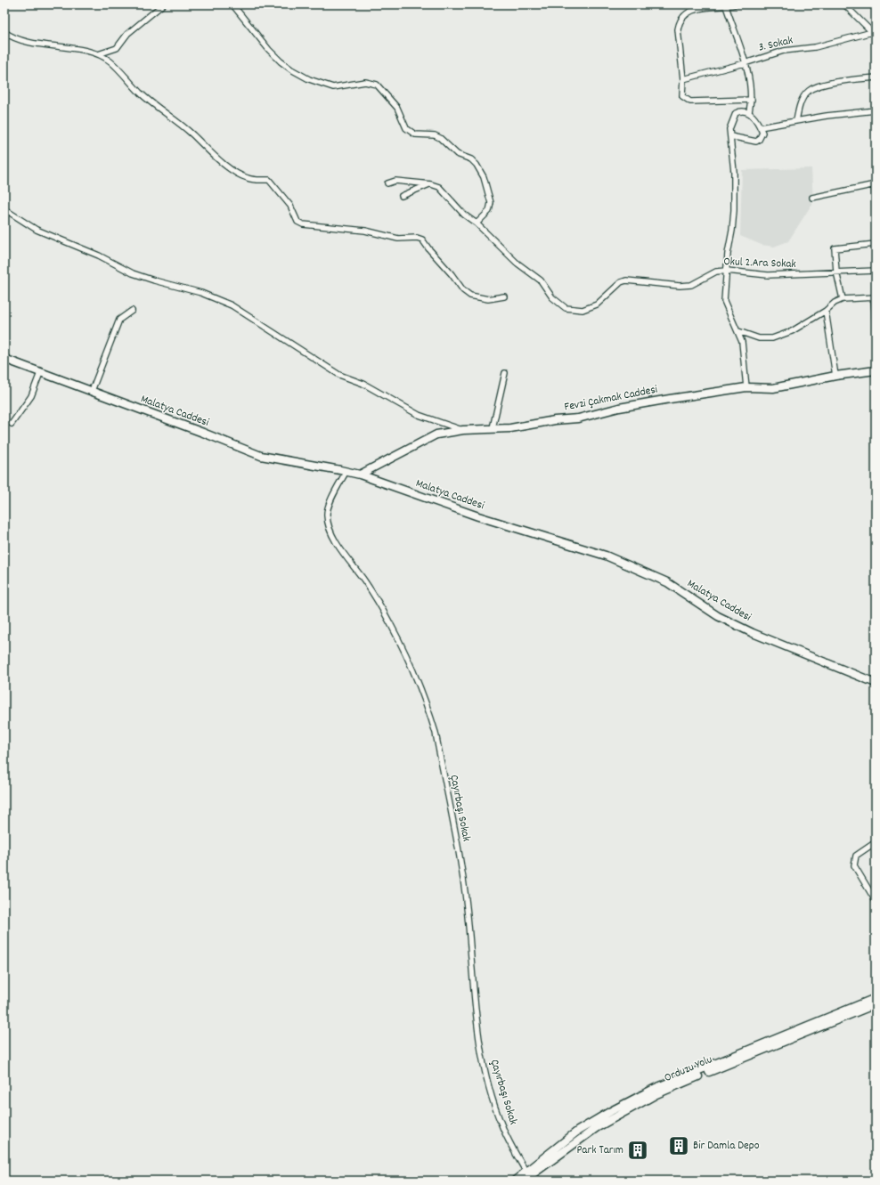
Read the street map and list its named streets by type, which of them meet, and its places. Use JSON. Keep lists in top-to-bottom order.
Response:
{
  "streets": {
    "street": [
      "3. Sokak",
      "Okul 2.Ara Sokak",
      "Fevzi Çakmak Caddesi",
      "Malatya Caddesi",
      "Çayırbaşı Sokak",
      "Orduzu Yolu"
    ]
  },
  "crossings": [
    ["Fevzi Çakmak Caddesi", "Malatya Caddesi"],
    ["Malatya Caddesi", "Çayırbaşı Sokak"]
  ],
  "places": {
    "building": ["Bir Damla Depo", "Park Tarım"]
  }
}
